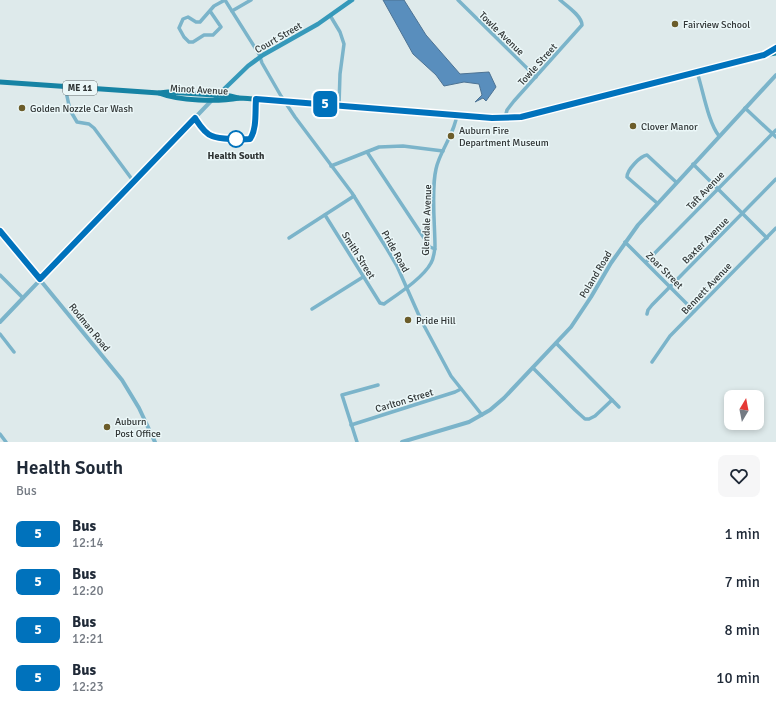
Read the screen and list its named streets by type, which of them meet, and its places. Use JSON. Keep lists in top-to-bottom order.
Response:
{
  "streets": {
    "main road": ["Court Street", "ME 11", "Minot Avenue"],
    "street": [
      "Towle Avenue",
      "Towle Street",
      "Taft Avenue",
      "Glendale Avenue",
      "Baxter Avenue",
      "Pride Road",
      "Smith Street",
      "Zoar Street",
      "Poland Road",
      "Bennett Avenue",
      "Rodman Road",
      "Carlton Street"
    ]
  },
  "crossings": [
    ["Towle Avenue", "Towle Street"],
    ["Court Street", "Minot Avenue"],
    ["Court Street", "Pride Road"],
    ["Towle Street", "Minot Avenue"],
    ["Minot Avenue", "Glendale Avenue"],
    ["Minot Avenue", "Pride Road"],
    ["Taft Avenue", "Zoar Street"],
    ["Glendale Avenue", "Pride Road"],
    ["Glendale Avenue", "Smith Street"],
    ["Baxter Avenue", "Zoar Street"],
    ["Pride Road", "Poland Road"],
    ["Pride Road", "Carlton Street"],
    ["Zoar Street", "Poland Road"],
    ["Zoar Street", "Bennett Avenue"]
  ],
  "places": [
    "Fairview School",
    "Golden Nozzle Car Wash",
    "Clover Manor",
    "Auburn Fire Department Museum",
    "Health South",
    "Pride Hill",
    "Auburn Post Office"
  ],
  "lines": ["bus line 5"],
  "north": "top",
  "page": {
    "on_map": "5",
    "heading": ["Health South", "Bus"],
    "list": [
      {
        "mark": "5",
        "name": "Bus",
        "note": "12:14",
        "value": "1 min"
      },
      {
        "mark": "5",
        "name": "Bus",
        "note": "12:20",
        "value": "7 min"
      },
      {
        "mark": "5",
        "name": "Bus",
        "note": "12:21",
        "value": "8 min"
      },
      {
        "mark": "5",
        "name": "Bus",
        "note": "12:23",
        "value": "10 min"
      }
    ]
  }
}
